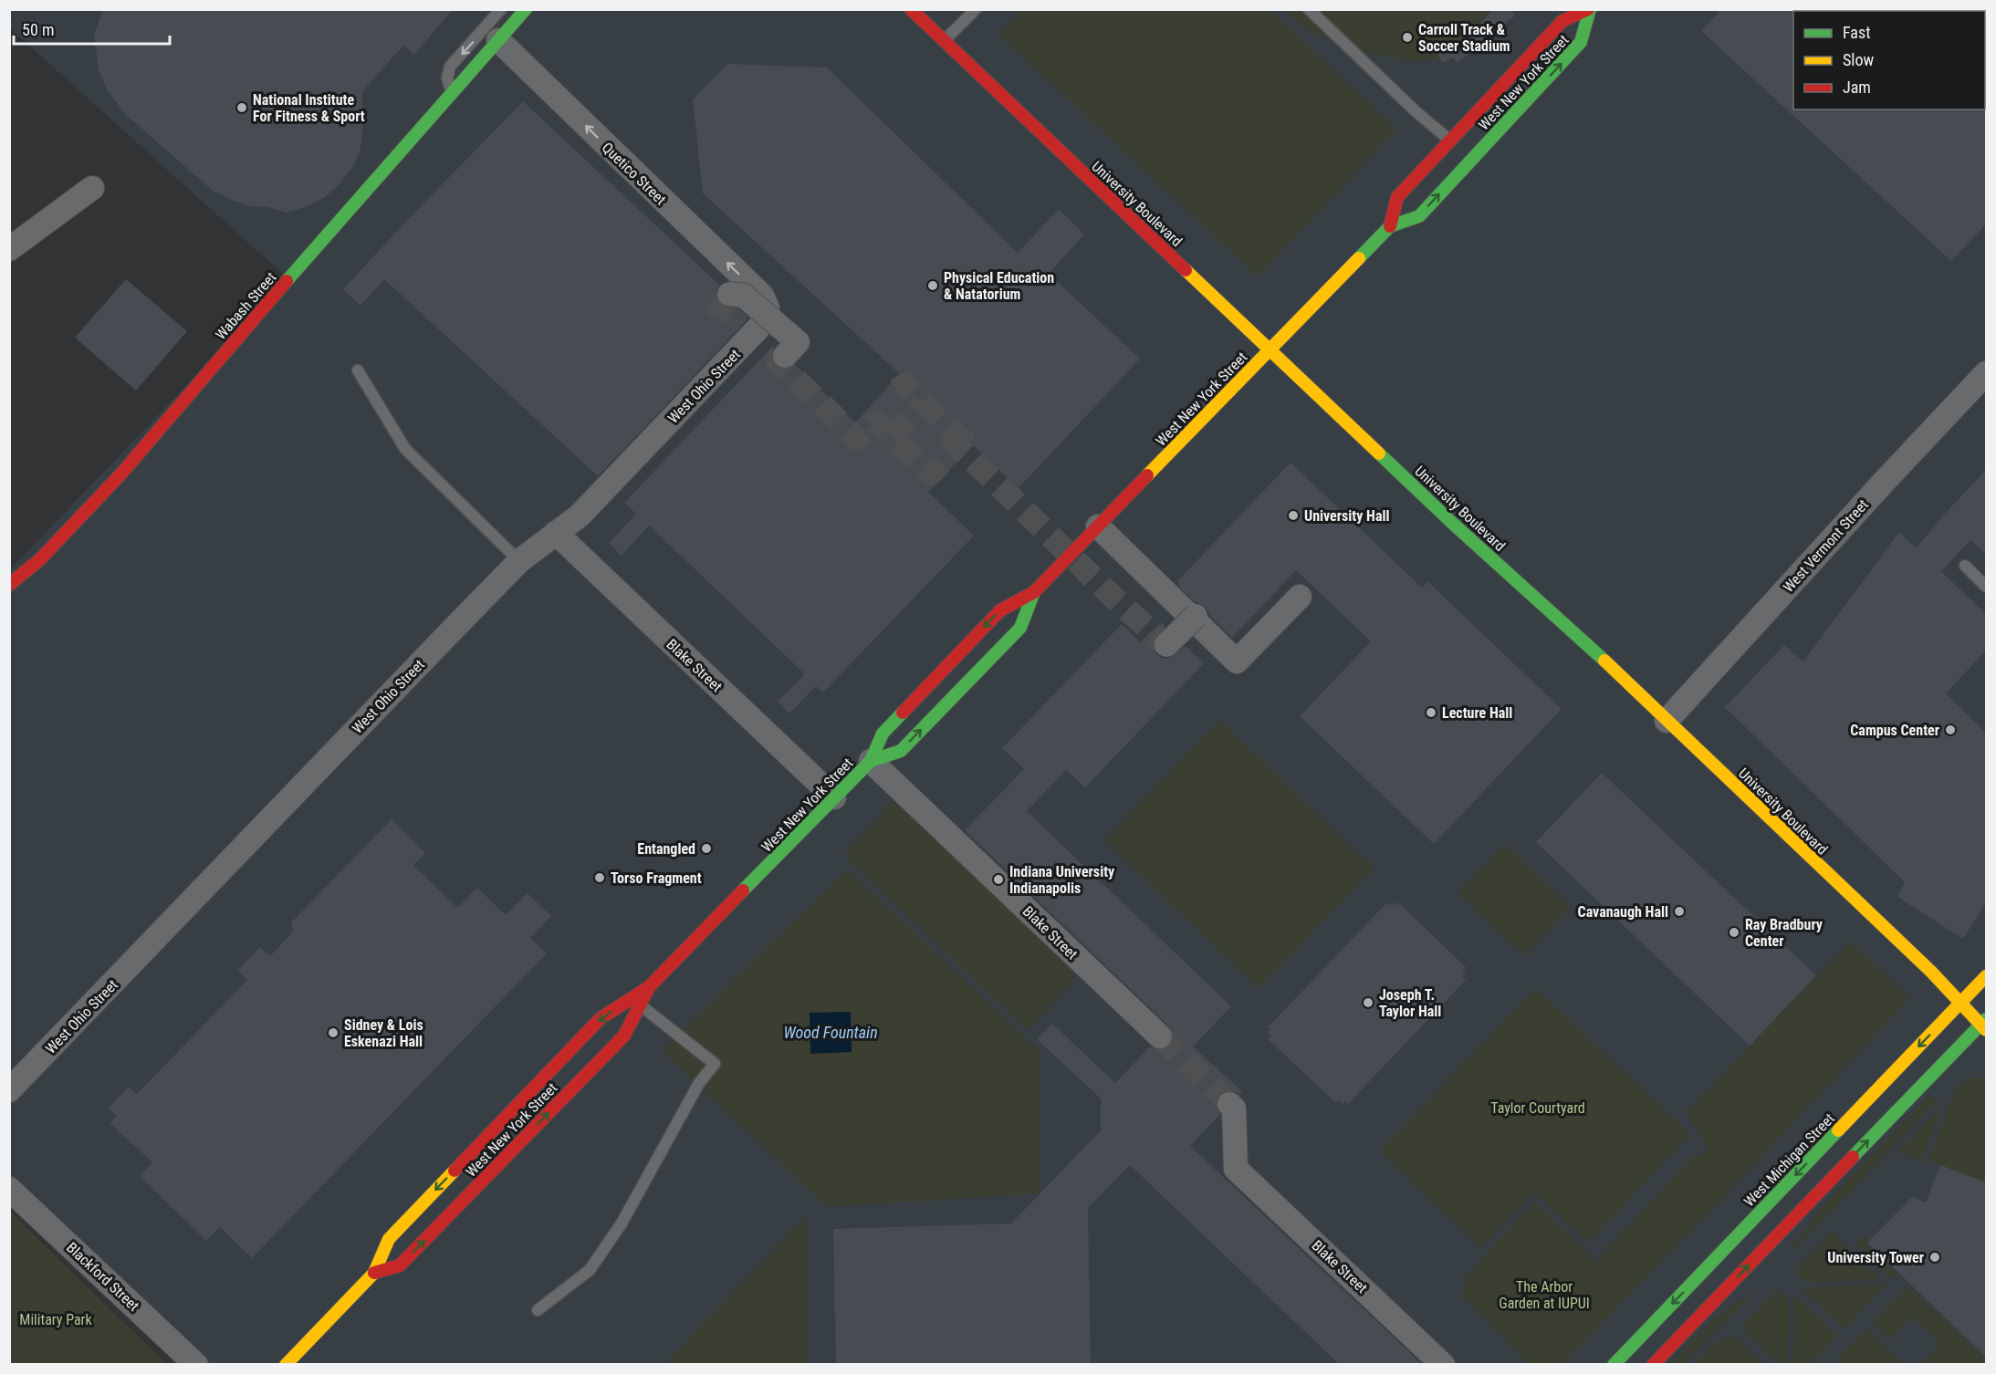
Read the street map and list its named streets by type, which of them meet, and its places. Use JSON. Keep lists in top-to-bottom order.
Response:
{
  "streets": {
    "main road": [
      "West New York Street",
      "University Boulevard",
      "Wabash Street",
      "West Michigan Street"
    ],
    "street": [
      "Quetico Street",
      "West Ohio Street",
      "West Vermont Street",
      "Blake Street",
      "Blackford Street"
    ]
  },
  "crossings": [
    ["West New York Street", "University Boulevard"],
    ["West New York Street", "Blake Street"],
    ["Quetico Street", "Wabash Street"],
    ["Quetico Street", "West Ohio Street"],
    ["University Boulevard", "West Vermont Street"],
    ["University Boulevard", "West Michigan Street"],
    ["West Ohio Street", "Blake Street"]
  ],
  "one_way": ["Quetico Street"],
  "water": ["Wood Fountain"],
  "parks": ["Taylor Courtyard", "The Arbor Garden at IUPUI", "Military Park"],
  "places": [
    "Carroll Track & Soccer Stadium",
    "National Institute For Fitness & Sport",
    "Physical Education & Natatorium",
    "University Hall",
    "Lecture Hall",
    "Campus Center",
    "Entangled",
    "Torso Fragment",
    "Indiana University Indianapolis",
    "Cavanaugh Hall",
    "Ray Bradbury Center",
    "Joseph T. Taylor Hall",
    "Sidney & Lois Eskenazi Hall",
    "University Tower"
  ],
  "legend": ["Fast", "Slow", "Jam"],
  "scale_bar": "50 m"
}
